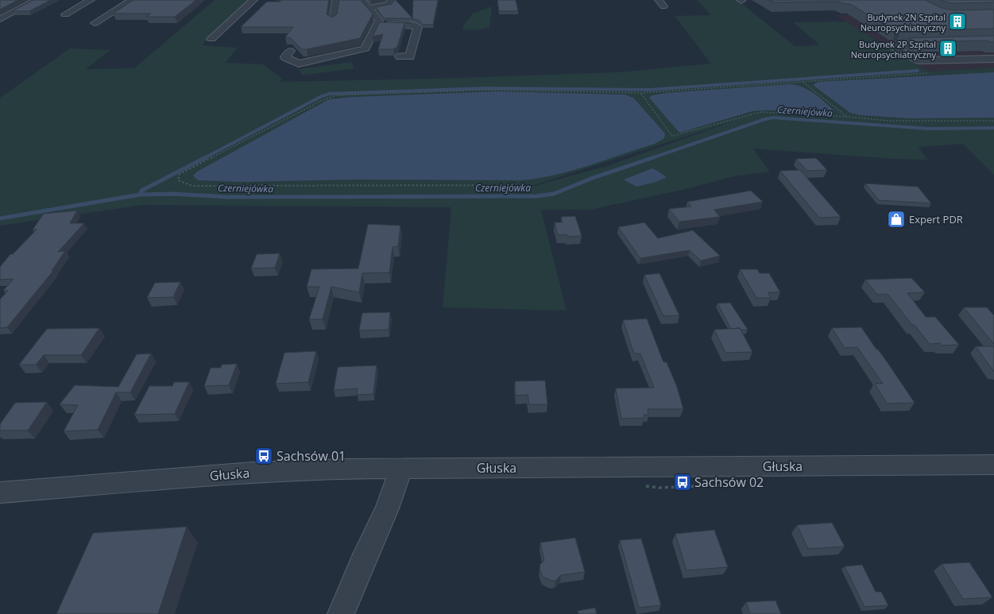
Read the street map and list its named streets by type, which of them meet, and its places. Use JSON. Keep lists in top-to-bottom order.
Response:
{
  "streets": {
    "street": ["Głuska"]
  },
  "water": ["Czerniejówka"],
  "places": {
    "building": ["Budynek 2N Szpital Neuropsychiatryczny", "Budynek 2P Szpital Neuropsychiatryczny"],
    "shop": ["Expert PDR"],
    "bus stop": ["Sachsów 01", "Sachsów 02"]
  }
}
